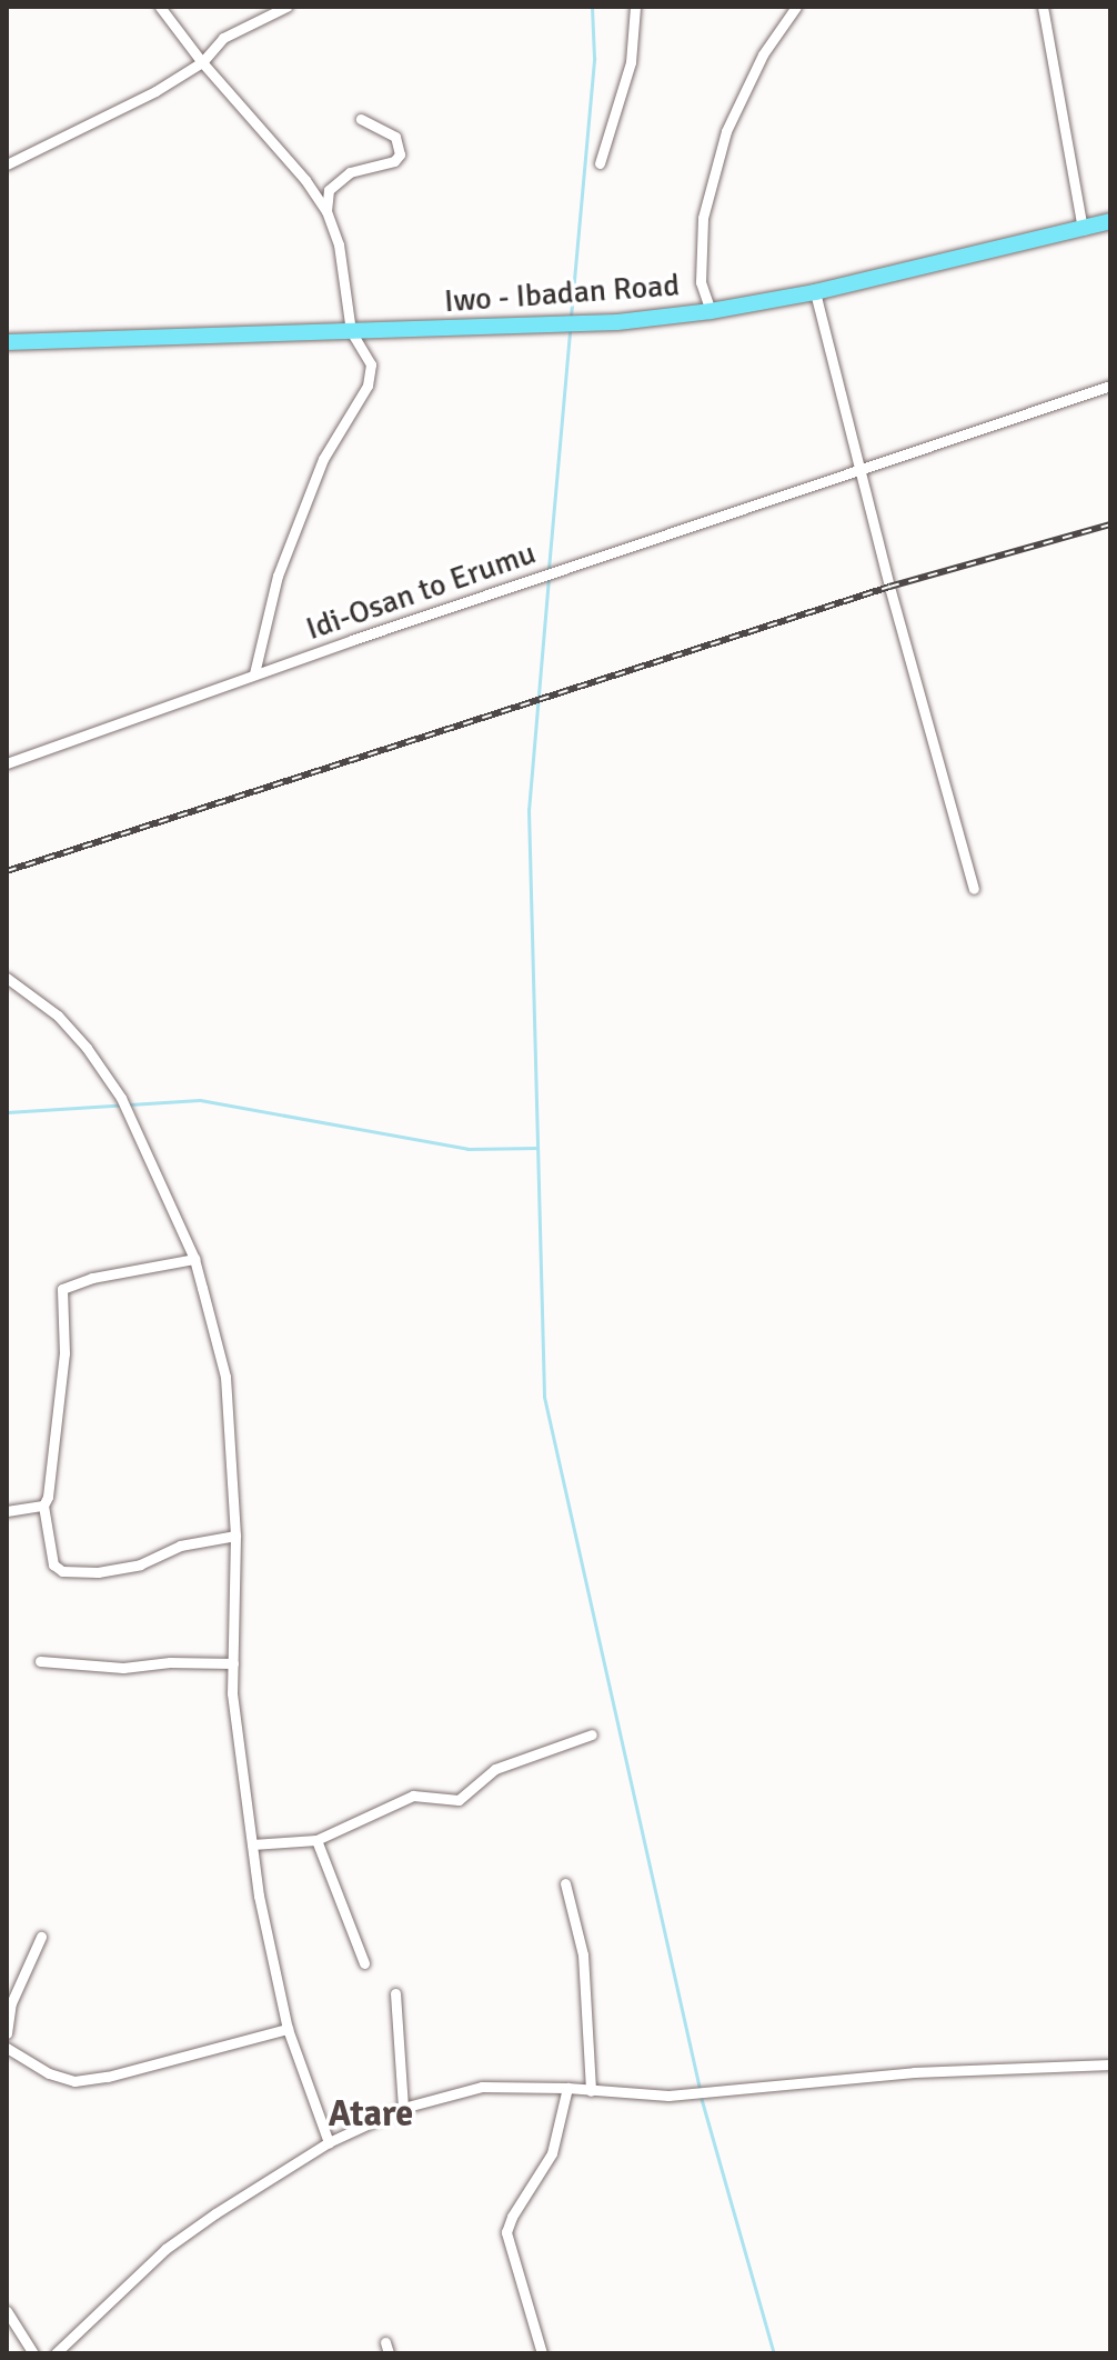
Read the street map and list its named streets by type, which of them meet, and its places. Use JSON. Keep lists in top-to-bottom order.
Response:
{
  "streets": {
    "main road": ["Iwo - Ibadan Road"],
    "street": ["Idi-Osan to Erumu"]
  },
  "districts": ["Atare"]
}
